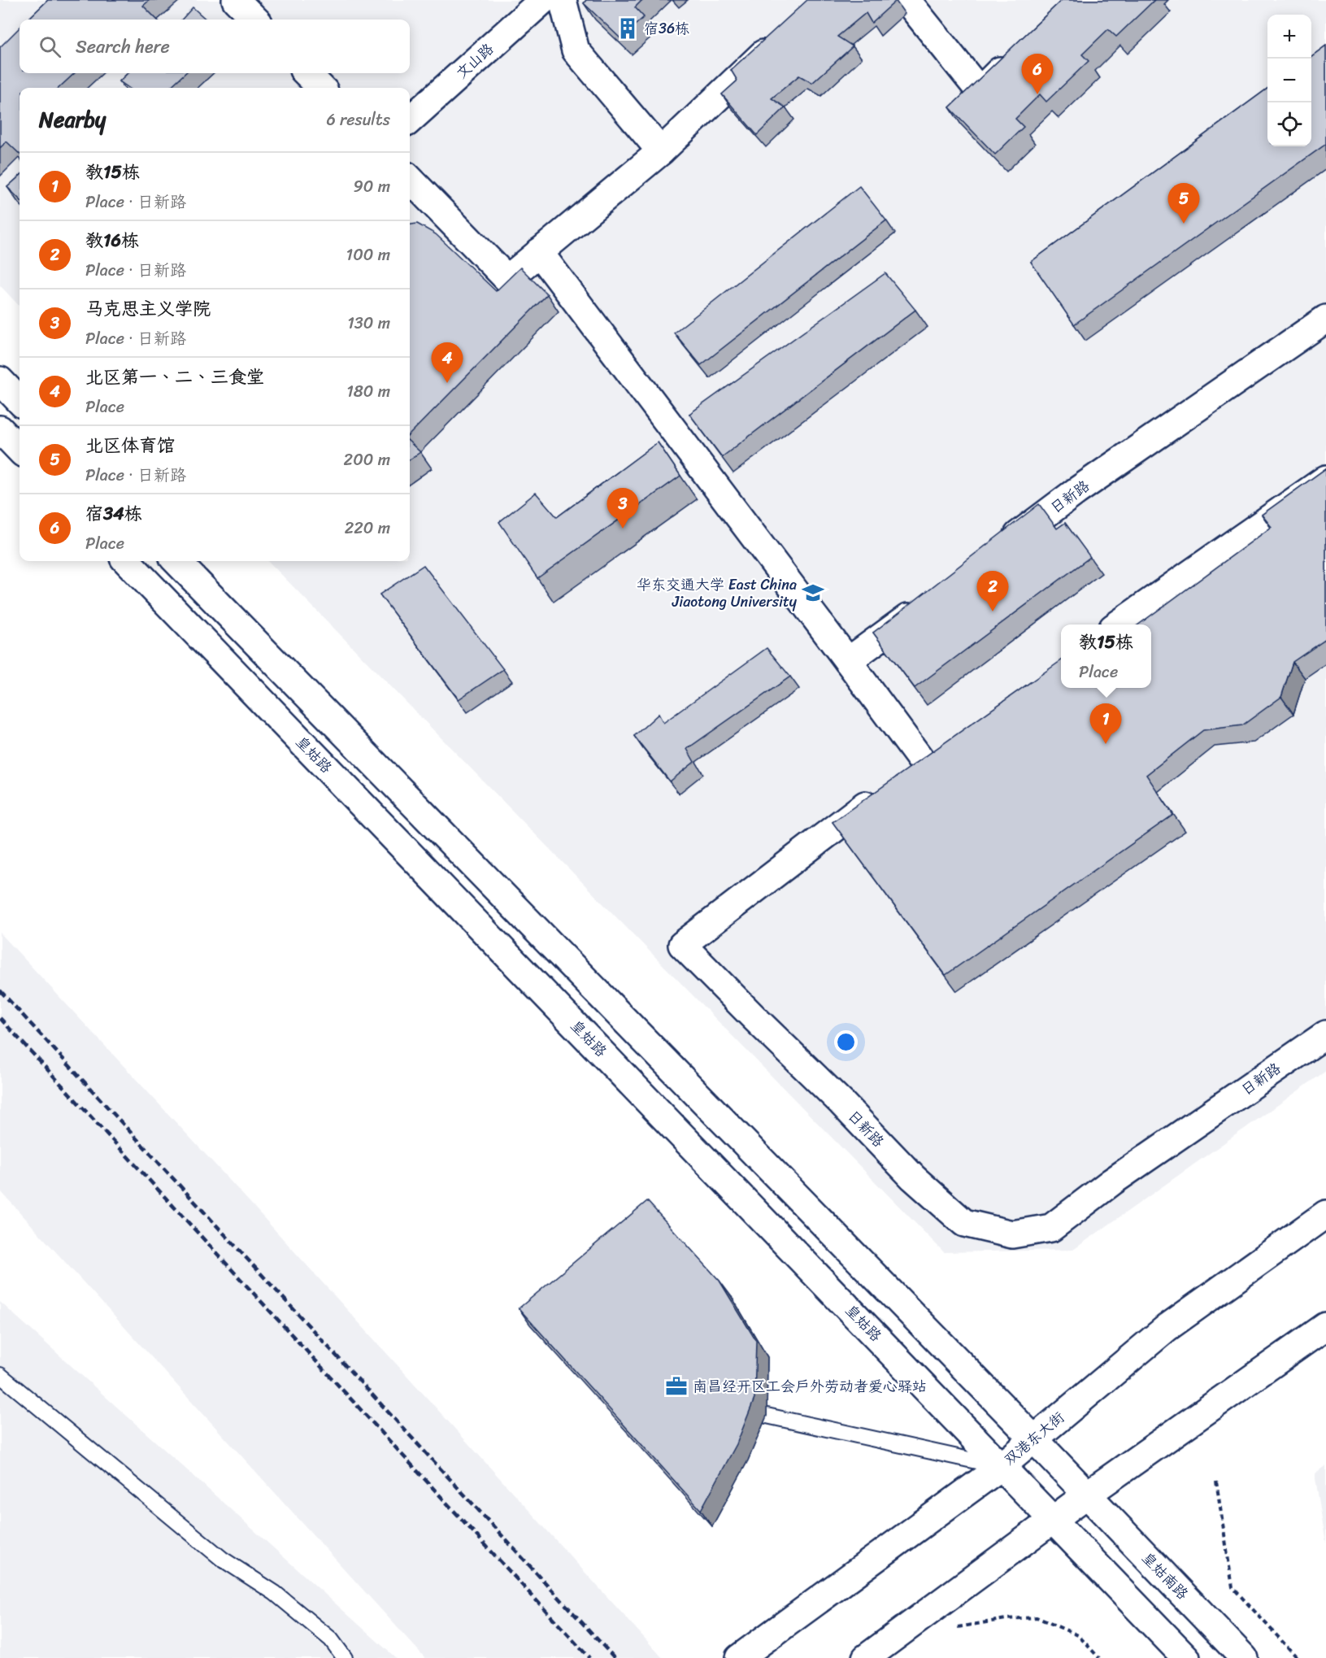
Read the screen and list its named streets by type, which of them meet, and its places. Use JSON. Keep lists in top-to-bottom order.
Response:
{
  "streets": {
    "street": [
      "文山路",
      "日新路",
      "皇姑路",
      "双港东大街",
      "皇姑南路"
    ]
  },
  "crossings": [
    ["皇姑路", "双港东大街"]
  ],
  "places": {
    "building": ["宿36栋"],
    "school or university": ["华东交通大学 East China Jiaotong University"],
    "office": ["南昌经开区工会户外劳动者爱心驿站"]
  },
  "page": {
    "map_buttons": ["+", "−"],
    "search": "Search here",
    "pins": [
      "6",
      "5",
      "4",
      "3",
      "2",
      "1"
    ],
    "heading": ["Nearby", "6 results"],
    "list": [
      {
        "mark": "1",
        "name": "教15栋",
        "note": "Place · 日新路",
        "value": "90 m"
      },
      {
        "mark": "2",
        "name": "教16栋",
        "note": "Place · 日新路",
        "value": "100 m"
      },
      {
        "mark": "3",
        "name": "马克思主义学院",
        "note": "Place · 日新路",
        "value": "130 m"
      },
      {
        "mark": "4",
        "name": "北区第一、二、三食堂",
        "note": "Place",
        "value": "180 m"
      },
      {
        "mark": "5",
        "name": "北区体育馆",
        "note": "Place · 日新路",
        "value": "200 m"
      },
      {
        "mark": "6",
        "name": "宿34栋",
        "note": "Place",
        "value": "220 m"
      }
    ],
    "popup": ["教15栋", "Place"]
  }
}
